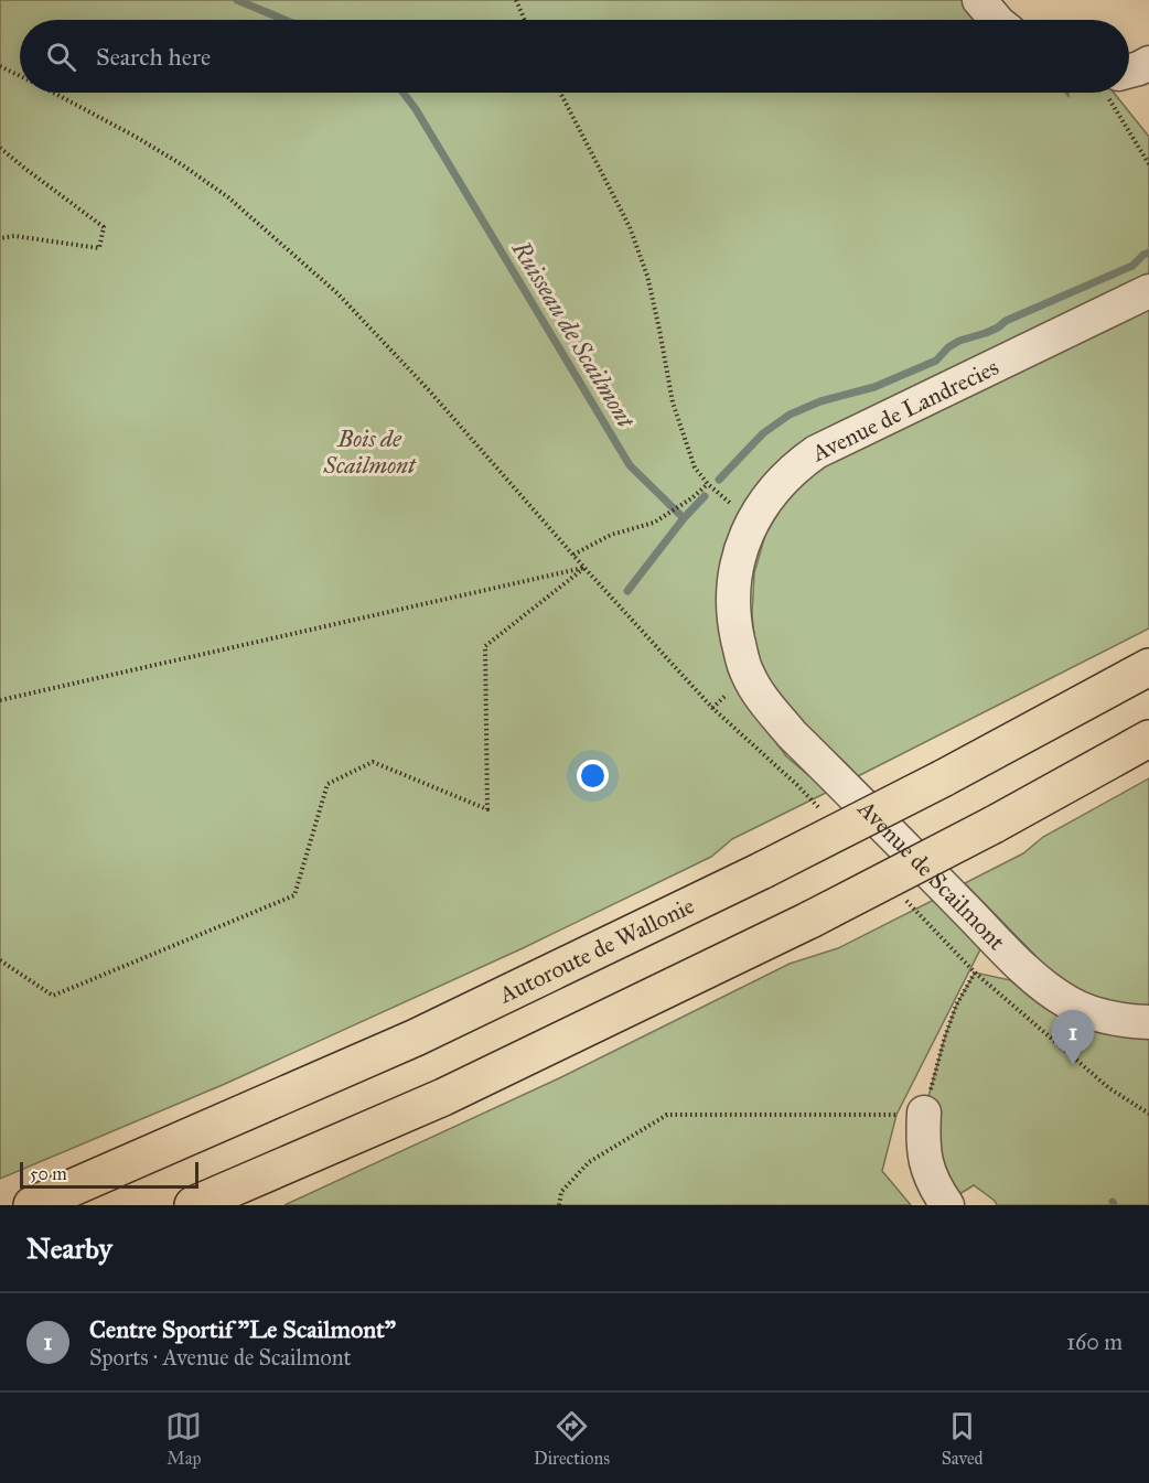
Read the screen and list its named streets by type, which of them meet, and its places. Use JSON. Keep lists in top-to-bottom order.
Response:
{
  "streets": {
    "highway": ["Autoroute de Wallonie"],
    "street": ["Avenue de Landrecies", "Avenue de Scailmont"]
  },
  "crossings": [
    ["Avenue de Landrecies", "Avenue de Scailmont"]
  ],
  "water": ["Ruisseau de Scailmont"],
  "parks": ["Bois de Scailmont"],
  "scale_bar": "50 m",
  "page": {
    "search": "Search here",
    "pins": "1",
    "scale": "50 m",
    "heading": "Nearby",
    "list": [
      {
        "mark": "1",
        "name": "Centre Sportif \"Le Scailmont\"",
        "note": "Sports · Avenue de Scailmont",
        "value": "160 m"
      }
    ],
    "nav": ["Map", "Directions", "Saved"]
  }
}
